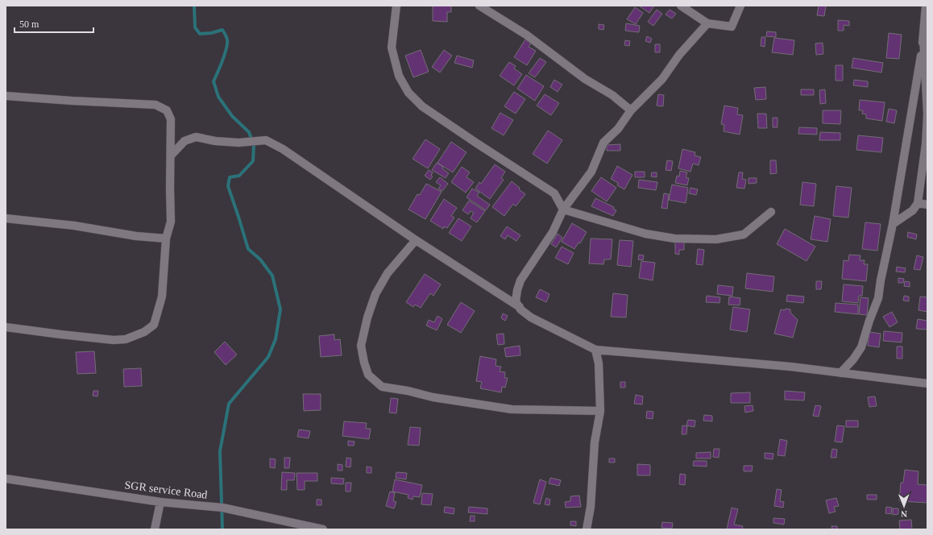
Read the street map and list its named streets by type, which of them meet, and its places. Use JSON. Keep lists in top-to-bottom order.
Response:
{
  "streets": {
    "street": ["SGR service Road"]
  },
  "scale_bar": "50 m",
  "north": "bottom"
}
